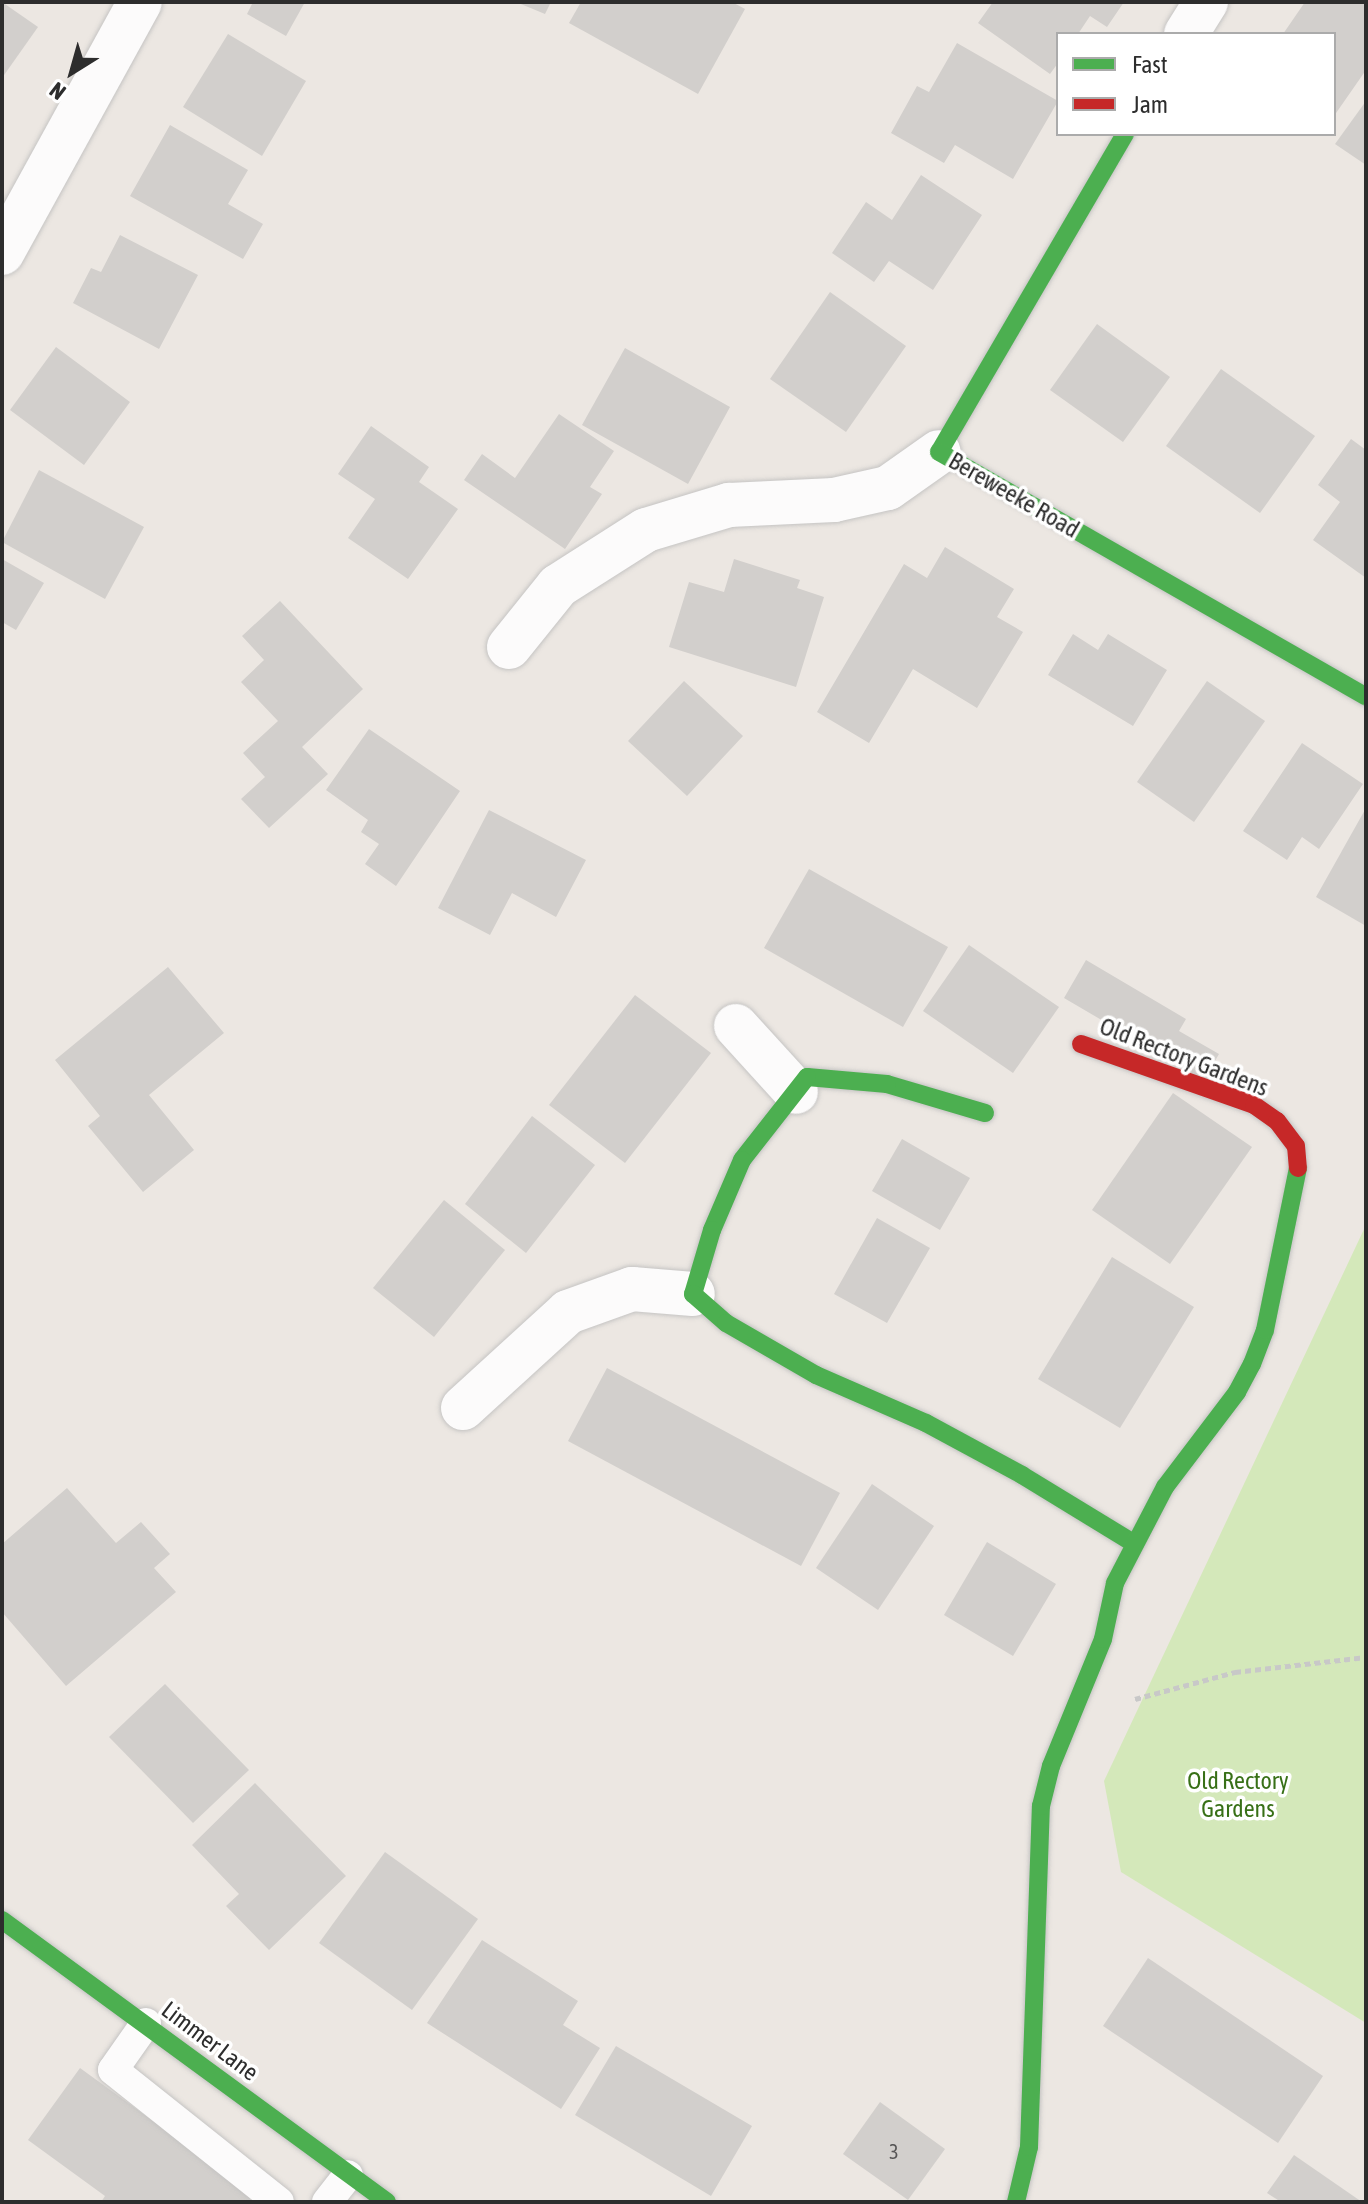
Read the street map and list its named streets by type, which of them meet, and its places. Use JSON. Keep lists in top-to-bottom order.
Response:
{
  "streets": {
    "street": ["Bereweeke Road", "Old Rectory Gardens", "Limmer Lane"]
  },
  "parks": ["Old Rectory Gardens"],
  "house_numbers": ["3"],
  "legend": ["Fast", "Jam"],
  "north": "bottom left"
}
